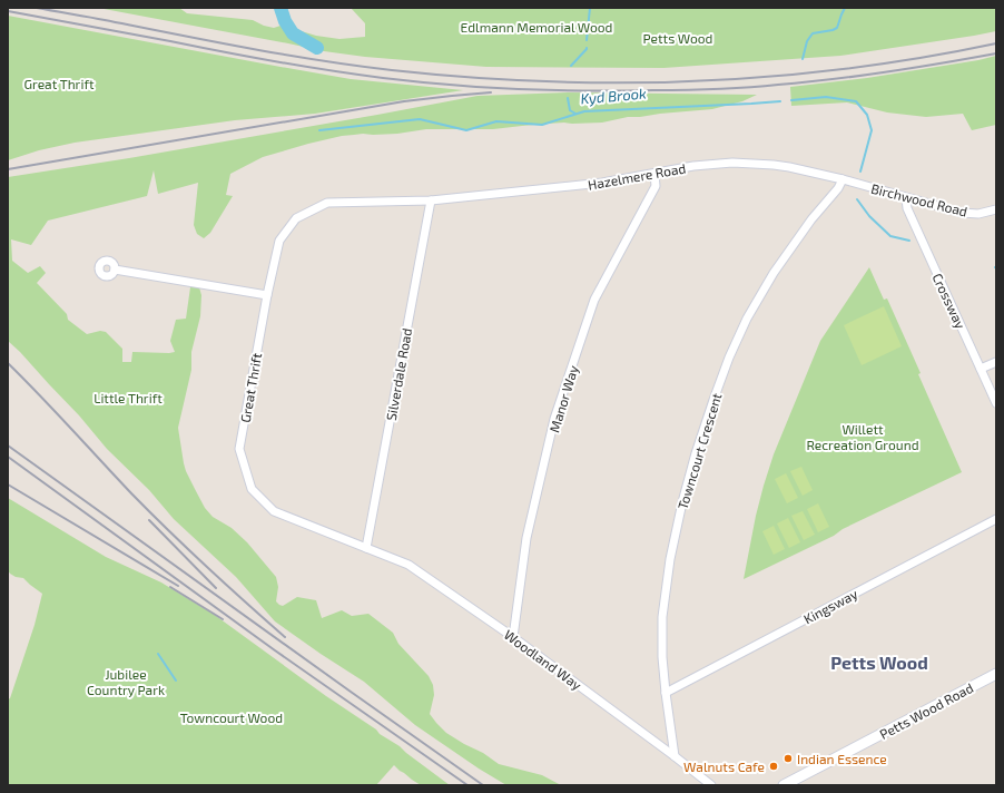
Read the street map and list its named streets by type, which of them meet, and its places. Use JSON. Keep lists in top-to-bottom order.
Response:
{
  "streets": {
    "street": [
      "Hazelmere Road",
      "Birchwood Road",
      "Crossway",
      "Silverdale Road",
      "Great Thrift",
      "Manor Way",
      "Towncourt Crescent",
      "Kingsway",
      "Woodland Way",
      "Petts Wood Road"
    ]
  },
  "crossings": [
    ["Hazelmere Road", "Birchwood Road"],
    ["Hazelmere Road", "Silverdale Road"],
    ["Hazelmere Road", "Great Thrift"],
    ["Hazelmere Road", "Manor Way"],
    ["Hazelmere Road", "Towncourt Crescent"],
    ["Birchwood Road", "Crossway"],
    ["Birchwood Road", "Towncourt Crescent"],
    ["Silverdale Road", "Great Thrift"],
    ["Silverdale Road", "Woodland Way"],
    ["Great Thrift", "Woodland Way"],
    ["Manor Way", "Woodland Way"],
    ["Towncourt Crescent", "Kingsway"],
    ["Towncourt Crescent", "Woodland Way"]
  ],
  "districts": ["Petts Wood"],
  "water": ["Kyd Brook"],
  "parks": [
    "Edlmann Memorial Wood",
    "Petts Wood",
    "Great Thrift",
    "Little Thrift",
    "Willett Recreation Ground",
    "Jubilee Country Park",
    "Towncourt Wood"
  ],
  "places": ["Indian Essence", "Walnuts Cafe"]
}
